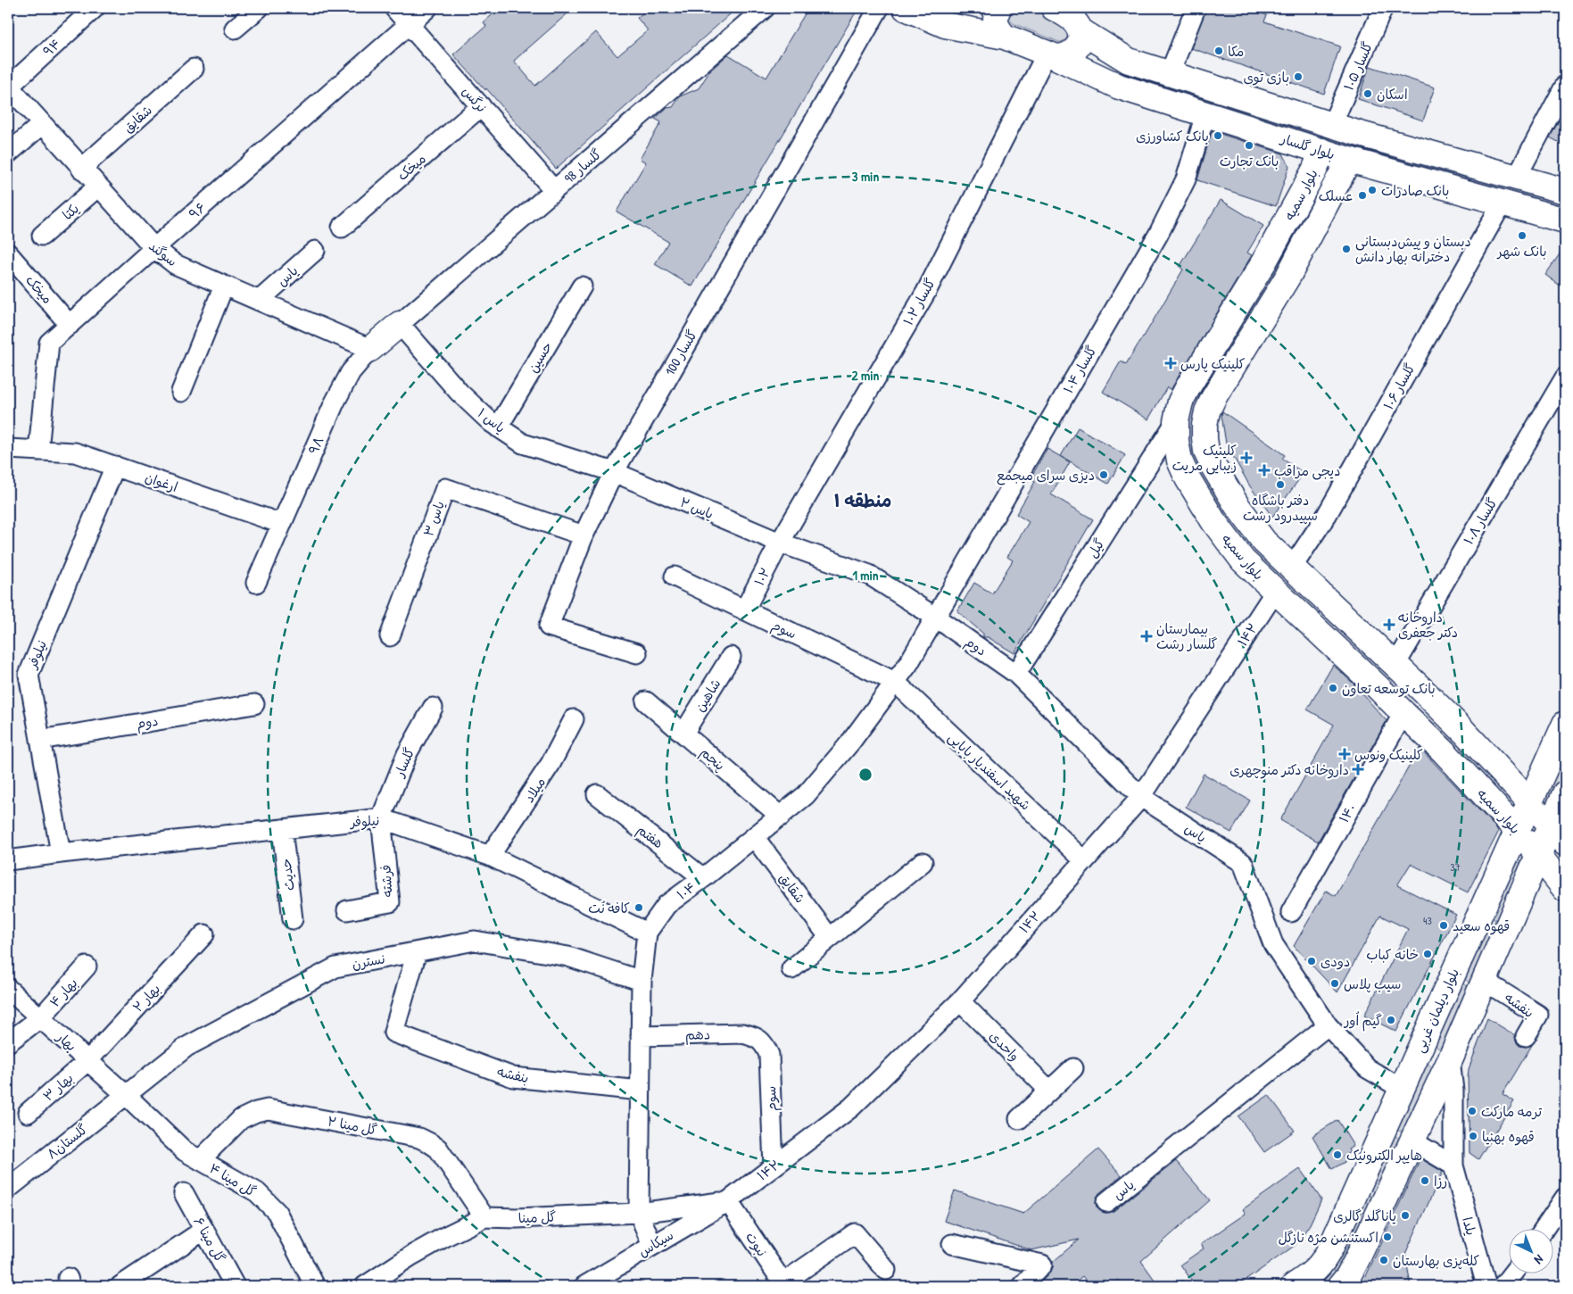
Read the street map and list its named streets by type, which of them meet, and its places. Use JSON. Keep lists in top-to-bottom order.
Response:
{
  "streets": {
    "main road": [
      "بلوار گلسار",
      "بلوار سمیه",
      "۹۸",
      "بلوار دیلمان غربی"
    ],
    "street": [
      "۹۴",
      "گلسار ۱۰۵",
      "نرگس",
      "شقایق",
      "گلسار 98",
      "میخک",
      "۹۶",
      "یکتا",
      "سوگند",
      "یاس",
      "گلسار ۱۰۲",
      "گلسار 100",
      "حسین",
      "گلسار ۱۰۴",
      "گلسار ۱۰۶",
      "یاس ۱",
      "ارغوان",
      "یاس ۲",
      "یاس ۳",
      "گلسار ۱۰۸",
      "گیل",
      "۱۰۲",
      "سوم",
      "۱۴۲",
      "دوم",
      "نیلوفر",
      "شاهین",
      "پنجم",
      "گلسار",
      "شهید اسفندیار بابایی",
      "میلاد",
      "۱۴۰",
      "هفتم",
      "حدیث",
      "فرشته",
      "۱۰۴",
      "نسترن",
      "بهار ۴",
      "بهار ۲",
      "بنفشه",
      "دهم",
      "بهار",
      "واحدی",
      "بهار ۳",
      "گل مینا ۲",
      "گلستان۸",
      "گل مینا ۴",
      "گل مینا",
      "یلدا",
      "گل مینا ۶",
      "سیکاس",
      "نبوت"
    ]
  },
  "crossings": [
    ["۹۴", "سوگند"],
    ["گلسار ۱۰۵", "بلوار سمیه"],
    ["نرگس", "گلسار 98"],
    ["نرگس", "میخک"],
    ["نرگس", "۹۶"],
    ["شقایق", "سوگند"],
    ["شقایق", "۱۰۴"],
    ["بلوار گلسار", "بلوار سمیه"],
    ["بلوار گلسار", "گلسار ۱۰۲"],
    ["بلوار گلسار", "گلسار ۱۰۴"],
    ["بلوار گلسار", "گلسار ۱۰۶"],
    ["گلسار 98", "یاس ۱"],
    ["گلسار 98", "۹۸"],
    ["میخک", "۹۶"],
    ["بلوار سمیه", "گلسار ۱۰۶"],
    ["بلوار سمیه", "گلسار ۱۰۸"],
    ["بلوار سمیه", "گیل"],
    ["بلوار سمیه", "۱۴۲"],
    ["بلوار سمیه", "۱۴۰"],
    ["بلوار سمیه", "بلوار دیلمان غربی"],
    ["۹۶", "سوگند"],
    ["۹۶", "ارغوان"],
    ["یکتا", "سوگند"],
    ["سوگند", "یاس"],
    ["سوگند", "۹۸"],
    ["یاس", "گیل"],
    ["یاس", "۱۴۲"],
    ["یاس", "دوم"],
    ["یاس", "بلوار دیلمان غربی"],
    ["گلسار ۱۰۲", "یاس ۲"],
    ["گلسار ۱۰۲", "۱۰۲"],
    ["گلسار 100", "یاس ۱"],
    ["گلسار 100", "یاس ۲"],
    ["گلسار 100", "یاس ۳"],
    ["حسین", "یاس ۱"],
    ["گلسار ۱۰۴", "یاس ۲"],
    ["گلسار ۱۰۴", "دوم"],
    ["گلسار ۱۰۴", "۱۰۴"],
    ["یاس ۱", "۹۸"],
    ["یاس ۱", "یاس ۲"],
    ["۹۸", "ارغوان"],
    ["ارغوان", "نیلوفر"],
    ["یاس ۲", "۱۰۲"],
    ["یاس ۲", "دوم"],
    ["یاس ۲", "۱۰۴"],
    ["گیل", "دوم"],
    ["۱۰۲", "سوم"],
    ["سوم", "۱۴۲"],
    ["سوم", "شهید اسفندیار بابایی"],
    ["سوم", "۱۰۴"],
    ["سوم", "دهم"],
    ["۱۴۲", "شهید اسفندیار بابایی"],
    ["۱۴۲", "واحدی"],
    ["۱۴۲", "گل مینا"],
    ["۱۴۲", "سیکاس"],
    ["۱۴۲", "نبوت"],
    ["دوم", "نیلوفر"],
    ["دوم", "۱۰۴"],
    ["نیلوفر", "گلسار"],
    ["نیلوفر", "میلاد"],
    ["نیلوفر", "حدیث"],
    ["نیلوفر", "فرشته"],
    ["نیلوفر", "۱۰۴"],
    ["شاهین", "پنجم"],
    ["پنجم", "۱۰۴"],
    ["گلسار", "فرشته"],
    ["شهید اسفندیار بابایی", "۱۰۴"],
    ["هفتم", "۱۰۴"],
    ["نسترن", "بنفشه"],
    ["نسترن", "بهار"],
    ["نسترن", "گلستان۸"],
    ["نسترن", "گل مینا ۴"],
    ["بهار ۴", "بهار"],
    ["بهار ۲", "بهار"],
    ["بهار ۲", "بهار ۳"],
    ["بهار", "بهار ۳"],
    ["بهار", "گلستان۸"],
    ["بهار", "گل مینا ۴"],
    ["گل مینا ۲", "گل مینا ۴"],
    ["گل مینا ۲", "گل مینا"],
    ["گلستان۸", "گل مینا ۴"],
    ["گل مینا", "سیکاس"],
    ["گل مینا", "نبوت"],
    ["سیکاس", "نبوت"]
  ],
  "districts": ["منطقه ۱"],
  "places": {
    "other": [
      "مکا",
      "بازی توی",
      "اسکان",
      "بانک کشاورزی",
      "بانک تجارت",
      "بانک صادرات",
      "عسلک",
      "بانک شهر",
      "دبستان و پیش‌دبستانی دخترانه بهار دانش",
      "دیزی سرای میجمع",
      "دفتر باشگاه سپیدرود رشت",
      "بانک توسعه تعاون",
      "کافه نُت",
      "قهوه سعید",
      "خانه کباب",
      "دودی",
      "سیب پلاس",
      "گیم اُور",
      "ترمه مارکت",
      "قهوه بهنیا",
      "هایپر الکترونیک",
      "رزا",
      "یاناگلد گالری",
      "اکستنشن مژه نازگل",
      "کله‌پزی بهارستان"
    ],
    "health": [
      "کلینیک پارس",
      "کلینیک زیبایی مریت",
      "دیجی مراقب",
      "داروخانه دکتر جعفری",
      "بیمارستان گلسار رشت",
      "کلینیک ونوس",
      "داروخانه دکتر منوچهری"
    ]
  },
  "house_numbers": ["37", "43"],
  "north": "bottom right",
  "rings": ["3 min", "2 min", "1 min"]
}
